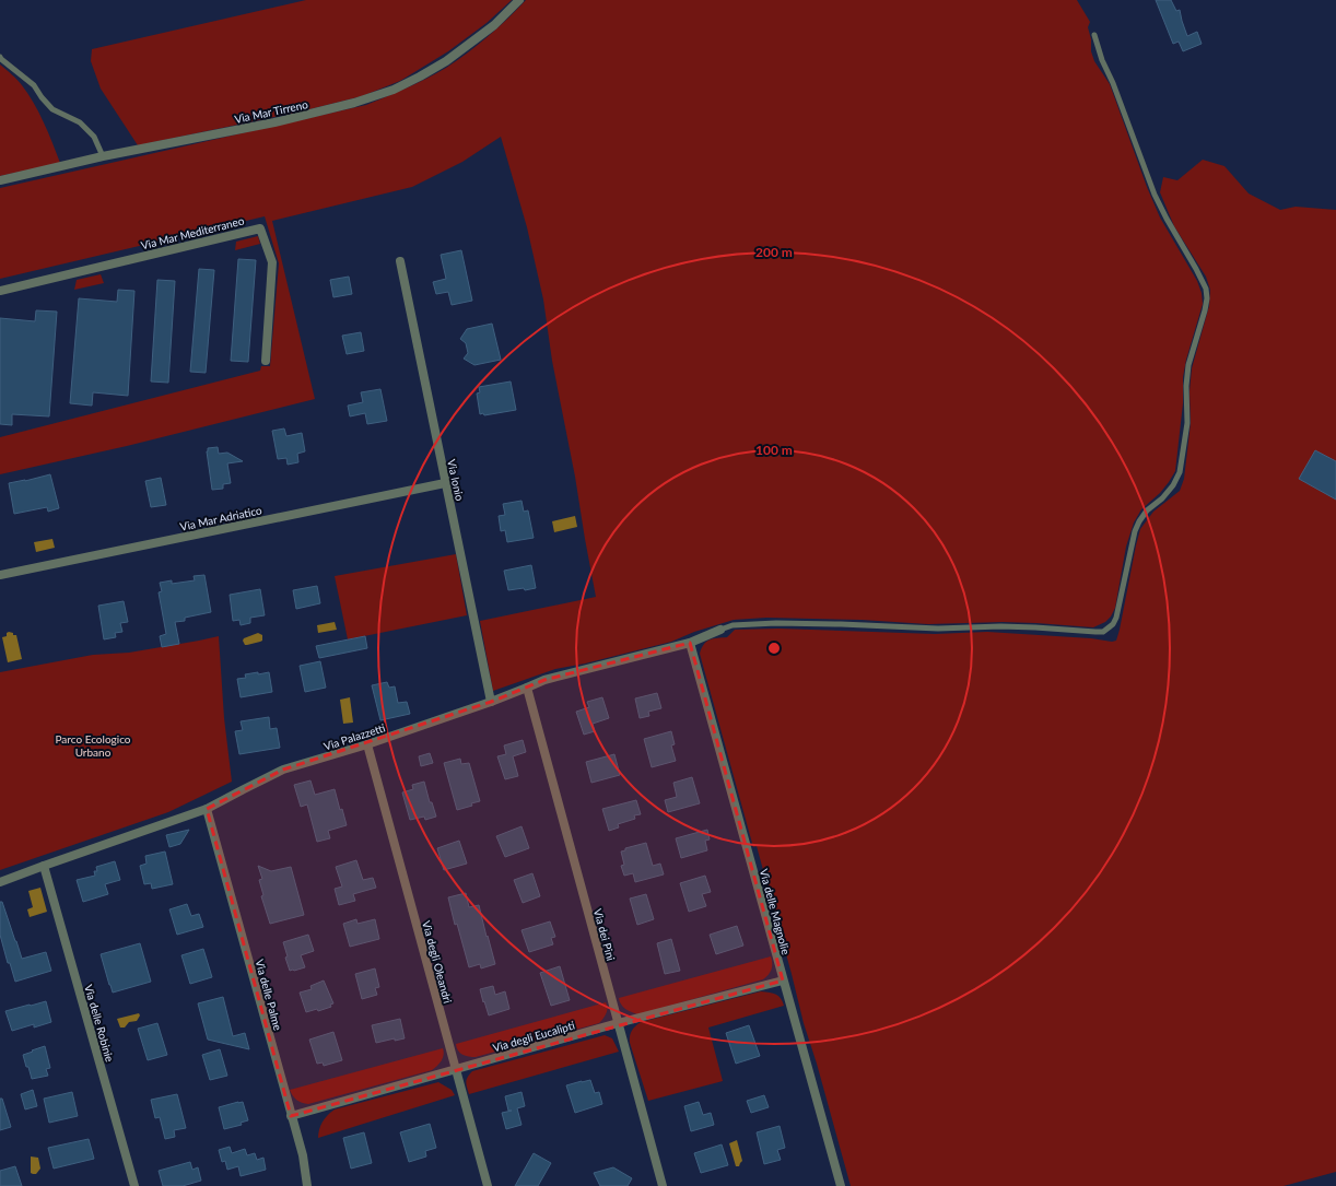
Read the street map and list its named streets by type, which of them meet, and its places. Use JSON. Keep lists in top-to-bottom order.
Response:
{
  "streets": {
    "street": [
      "Via Mar Tirreno",
      "Via Mar Mediterraneo",
      "Via Ionio",
      "Via Mar Adriatico",
      "Via Palazzetti",
      "Via delle Magnolie",
      "Via dei Pini",
      "Via degli Oleandri",
      "Via delle Palme",
      "Via delle Robinie",
      "Via degli Eucalipti"
    ]
  },
  "crossings": [
    ["Via Ionio", "Via Mar Adriatico"],
    ["Via Ionio", "Via Palazzetti"],
    ["Via Palazzetti", "Via delle Magnolie"],
    ["Via Palazzetti", "Via dei Pini"],
    ["Via Palazzetti", "Via degli Oleandri"],
    ["Via Palazzetti", "Via delle Palme"],
    ["Via Palazzetti", "Via delle Robinie"],
    ["Via delle Magnolie", "Via degli Eucalipti"],
    ["Via dei Pini", "Via degli Eucalipti"],
    ["Via degli Oleandri", "Via degli Eucalipti"],
    ["Via delle Palme", "Via degli Eucalipti"]
  ],
  "parks": ["Parco Ecologico Urbano"],
  "rings": ["200 m", "100 m"]
}
